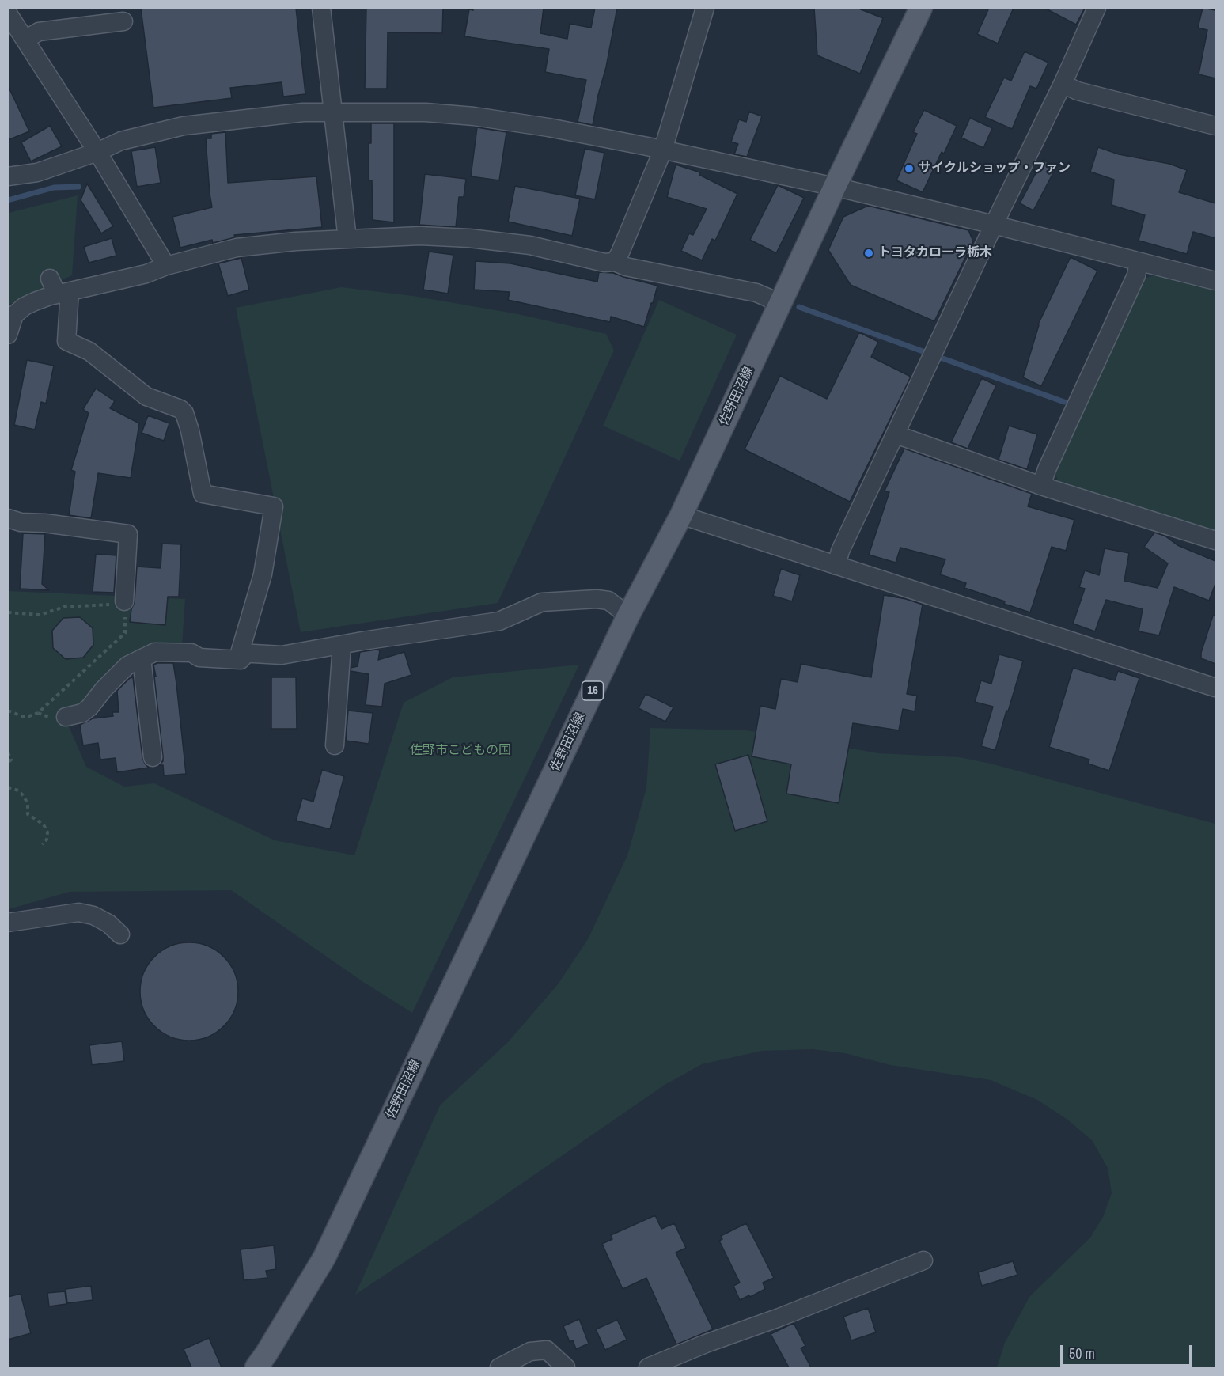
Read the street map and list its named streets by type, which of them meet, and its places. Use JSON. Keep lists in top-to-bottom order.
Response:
{
  "streets": {
    "main road": ["佐野田沼線", "16"]
  },
  "parks": ["佐野市こどもの国"],
  "places": ["サイクルショップ・ファン", "トヨタカローラ栃木"],
  "scale_bar": "50 m"
}
